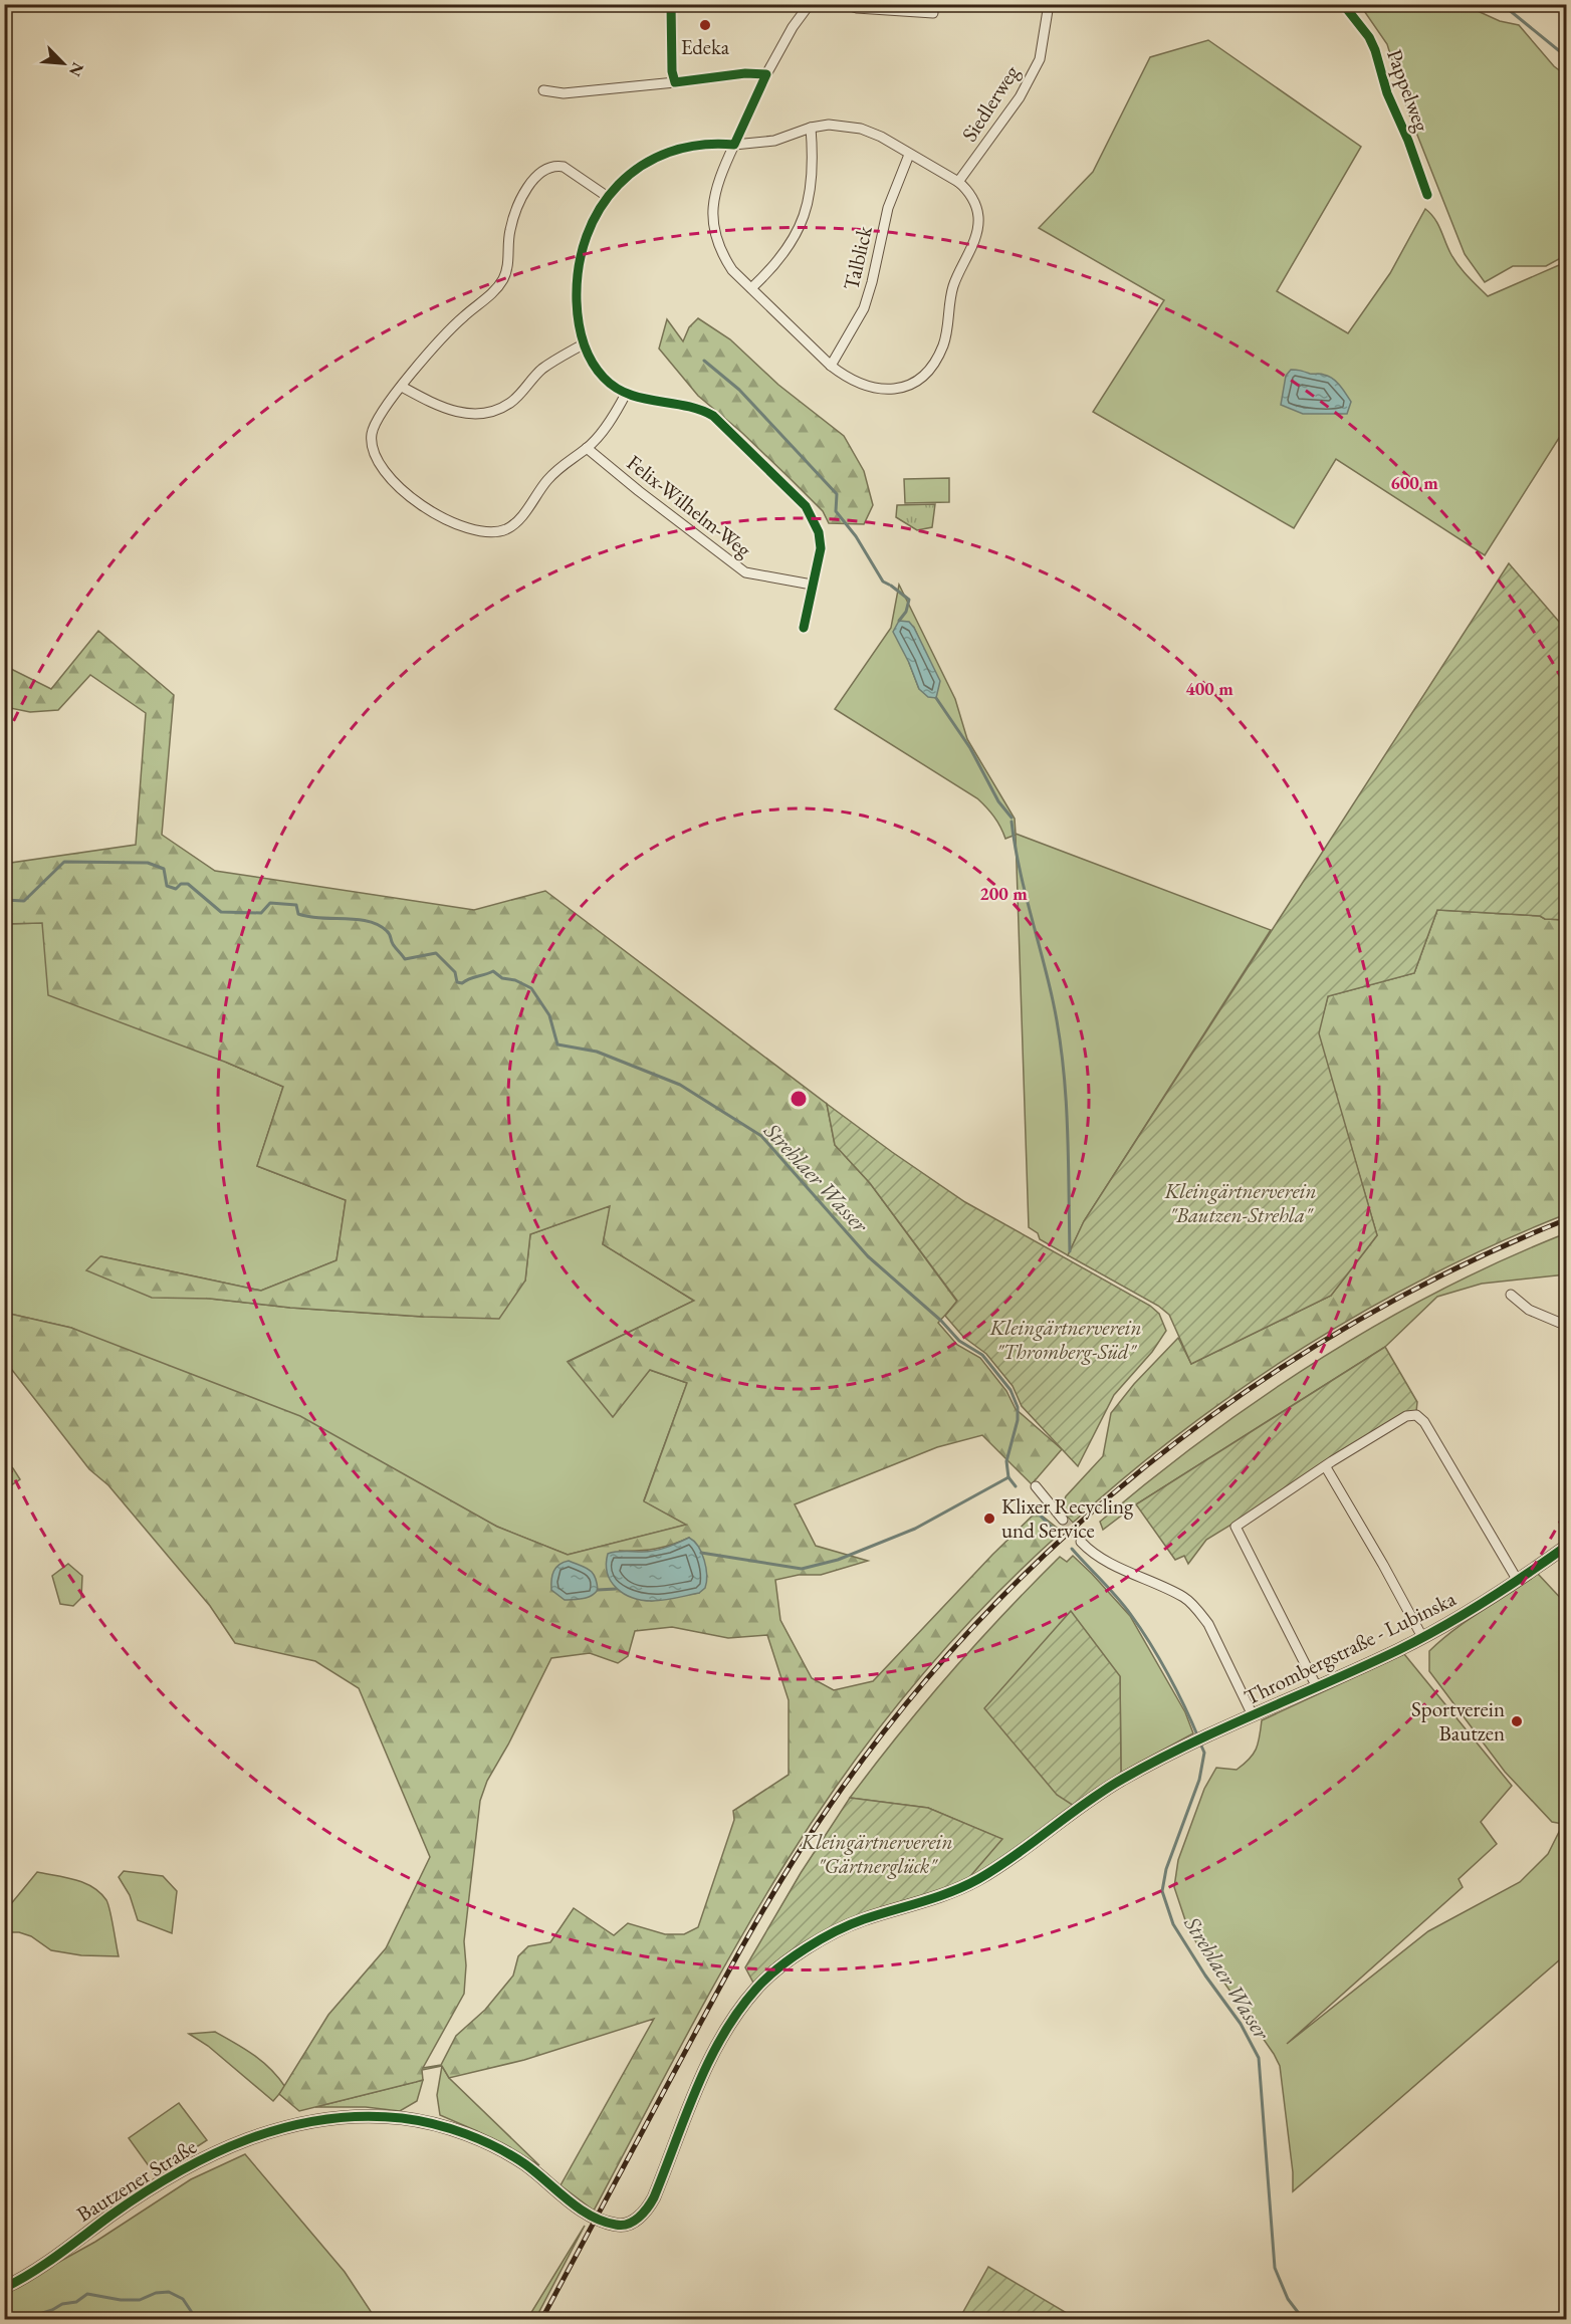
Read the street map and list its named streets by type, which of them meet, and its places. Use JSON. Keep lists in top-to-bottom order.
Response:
{
  "streets": {
    "street": [
      "Pappelweg",
      "Siedlerweg",
      "Talblick",
      "Felix-Wilhelm-Weg",
      "Thrombergstraße - Lubinska",
      "Bautzener Straße"
    ]
  },
  "crossings": [
    ["Thrombergstraße - Lubinska", "Bautzener Straße"]
  ],
  "water": ["Strehlaer Wasser"],
  "parks": ["Kleingärtnerverein \"Bautzen-Strehla\"", "Kleingärtnerverein \"Thromberg-Süd\"", "Kleingärtnerverein \"Gärtnerglück\""],
  "places": ["Edeka", "Klixer Recycling und Service", "Sportverein Bautzen"],
  "north": "bottom right",
  "rings": ["600 m", "400 m", "200 m"]
}
